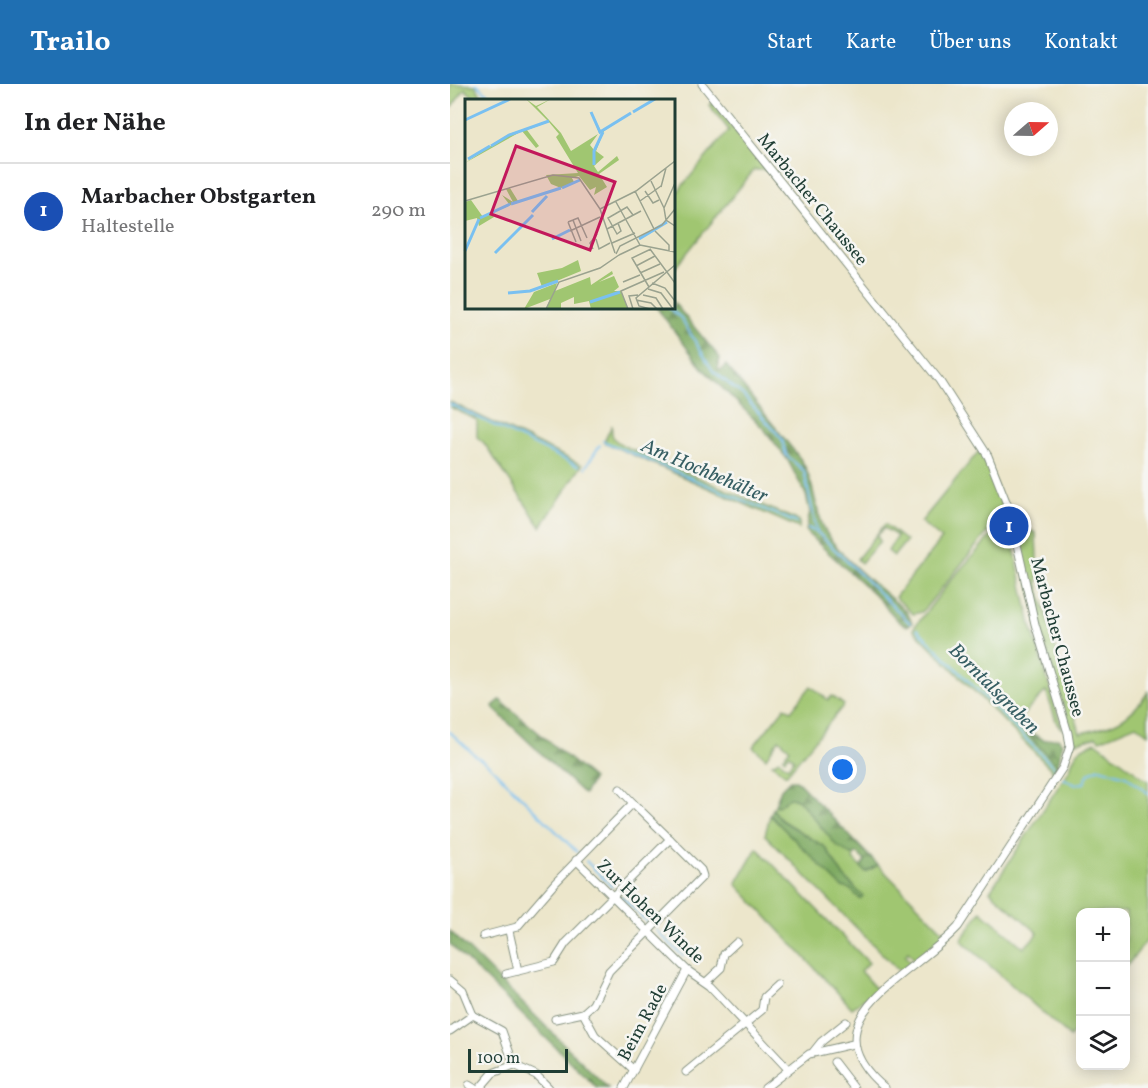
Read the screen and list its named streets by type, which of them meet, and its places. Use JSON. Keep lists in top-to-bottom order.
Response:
{
  "streets": {
    "street": ["Marbacher Chaussee", "Zur Hohen Winde", "Beim Rade"]
  },
  "crossings": [
    ["Zur Hohen Winde", "Beim Rade"]
  ],
  "water": ["Am Hochbehälter", "Borntalsgraben"],
  "scale_bar": "100 m",
  "north": "right",
  "page": {
    "header": "Trailo",
    "nav": [
      "Start",
      "Karte",
      "Über uns",
      "Kontakt"
    ],
    "heading": "In der Nähe",
    "list": [
      {
        "mark": "1",
        "name": "Marbacher Obstgarten",
        "note": "Haltestelle",
        "value": "290 m"
      }
    ],
    "pins": "1",
    "map_buttons": ["+", "−"],
    "scale": "100 m"
  }
}
